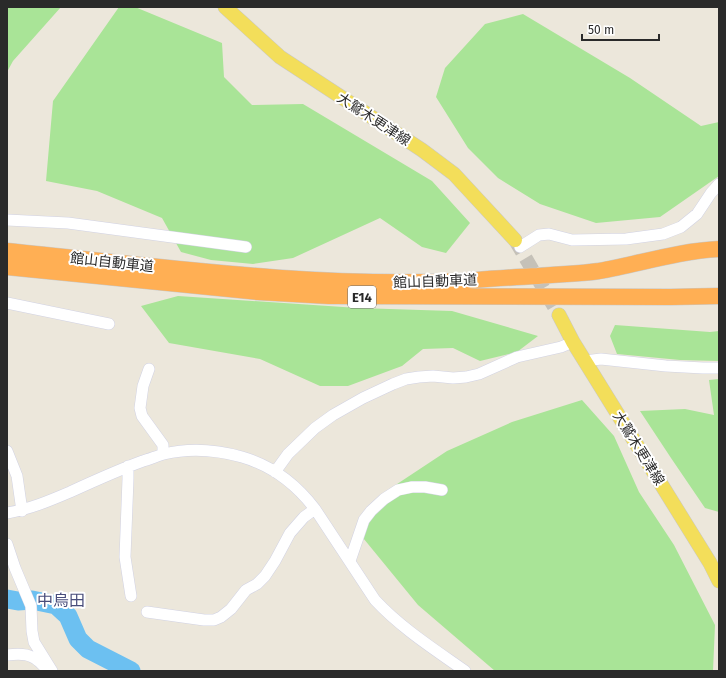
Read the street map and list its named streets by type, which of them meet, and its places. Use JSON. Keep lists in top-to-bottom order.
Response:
{
  "streets": {
    "highway": ["館山自動車道", "E14"],
    "main road": ["大鷲木更津線"]
  },
  "districts": ["中烏田"],
  "scale_bar": "50 m"
}
